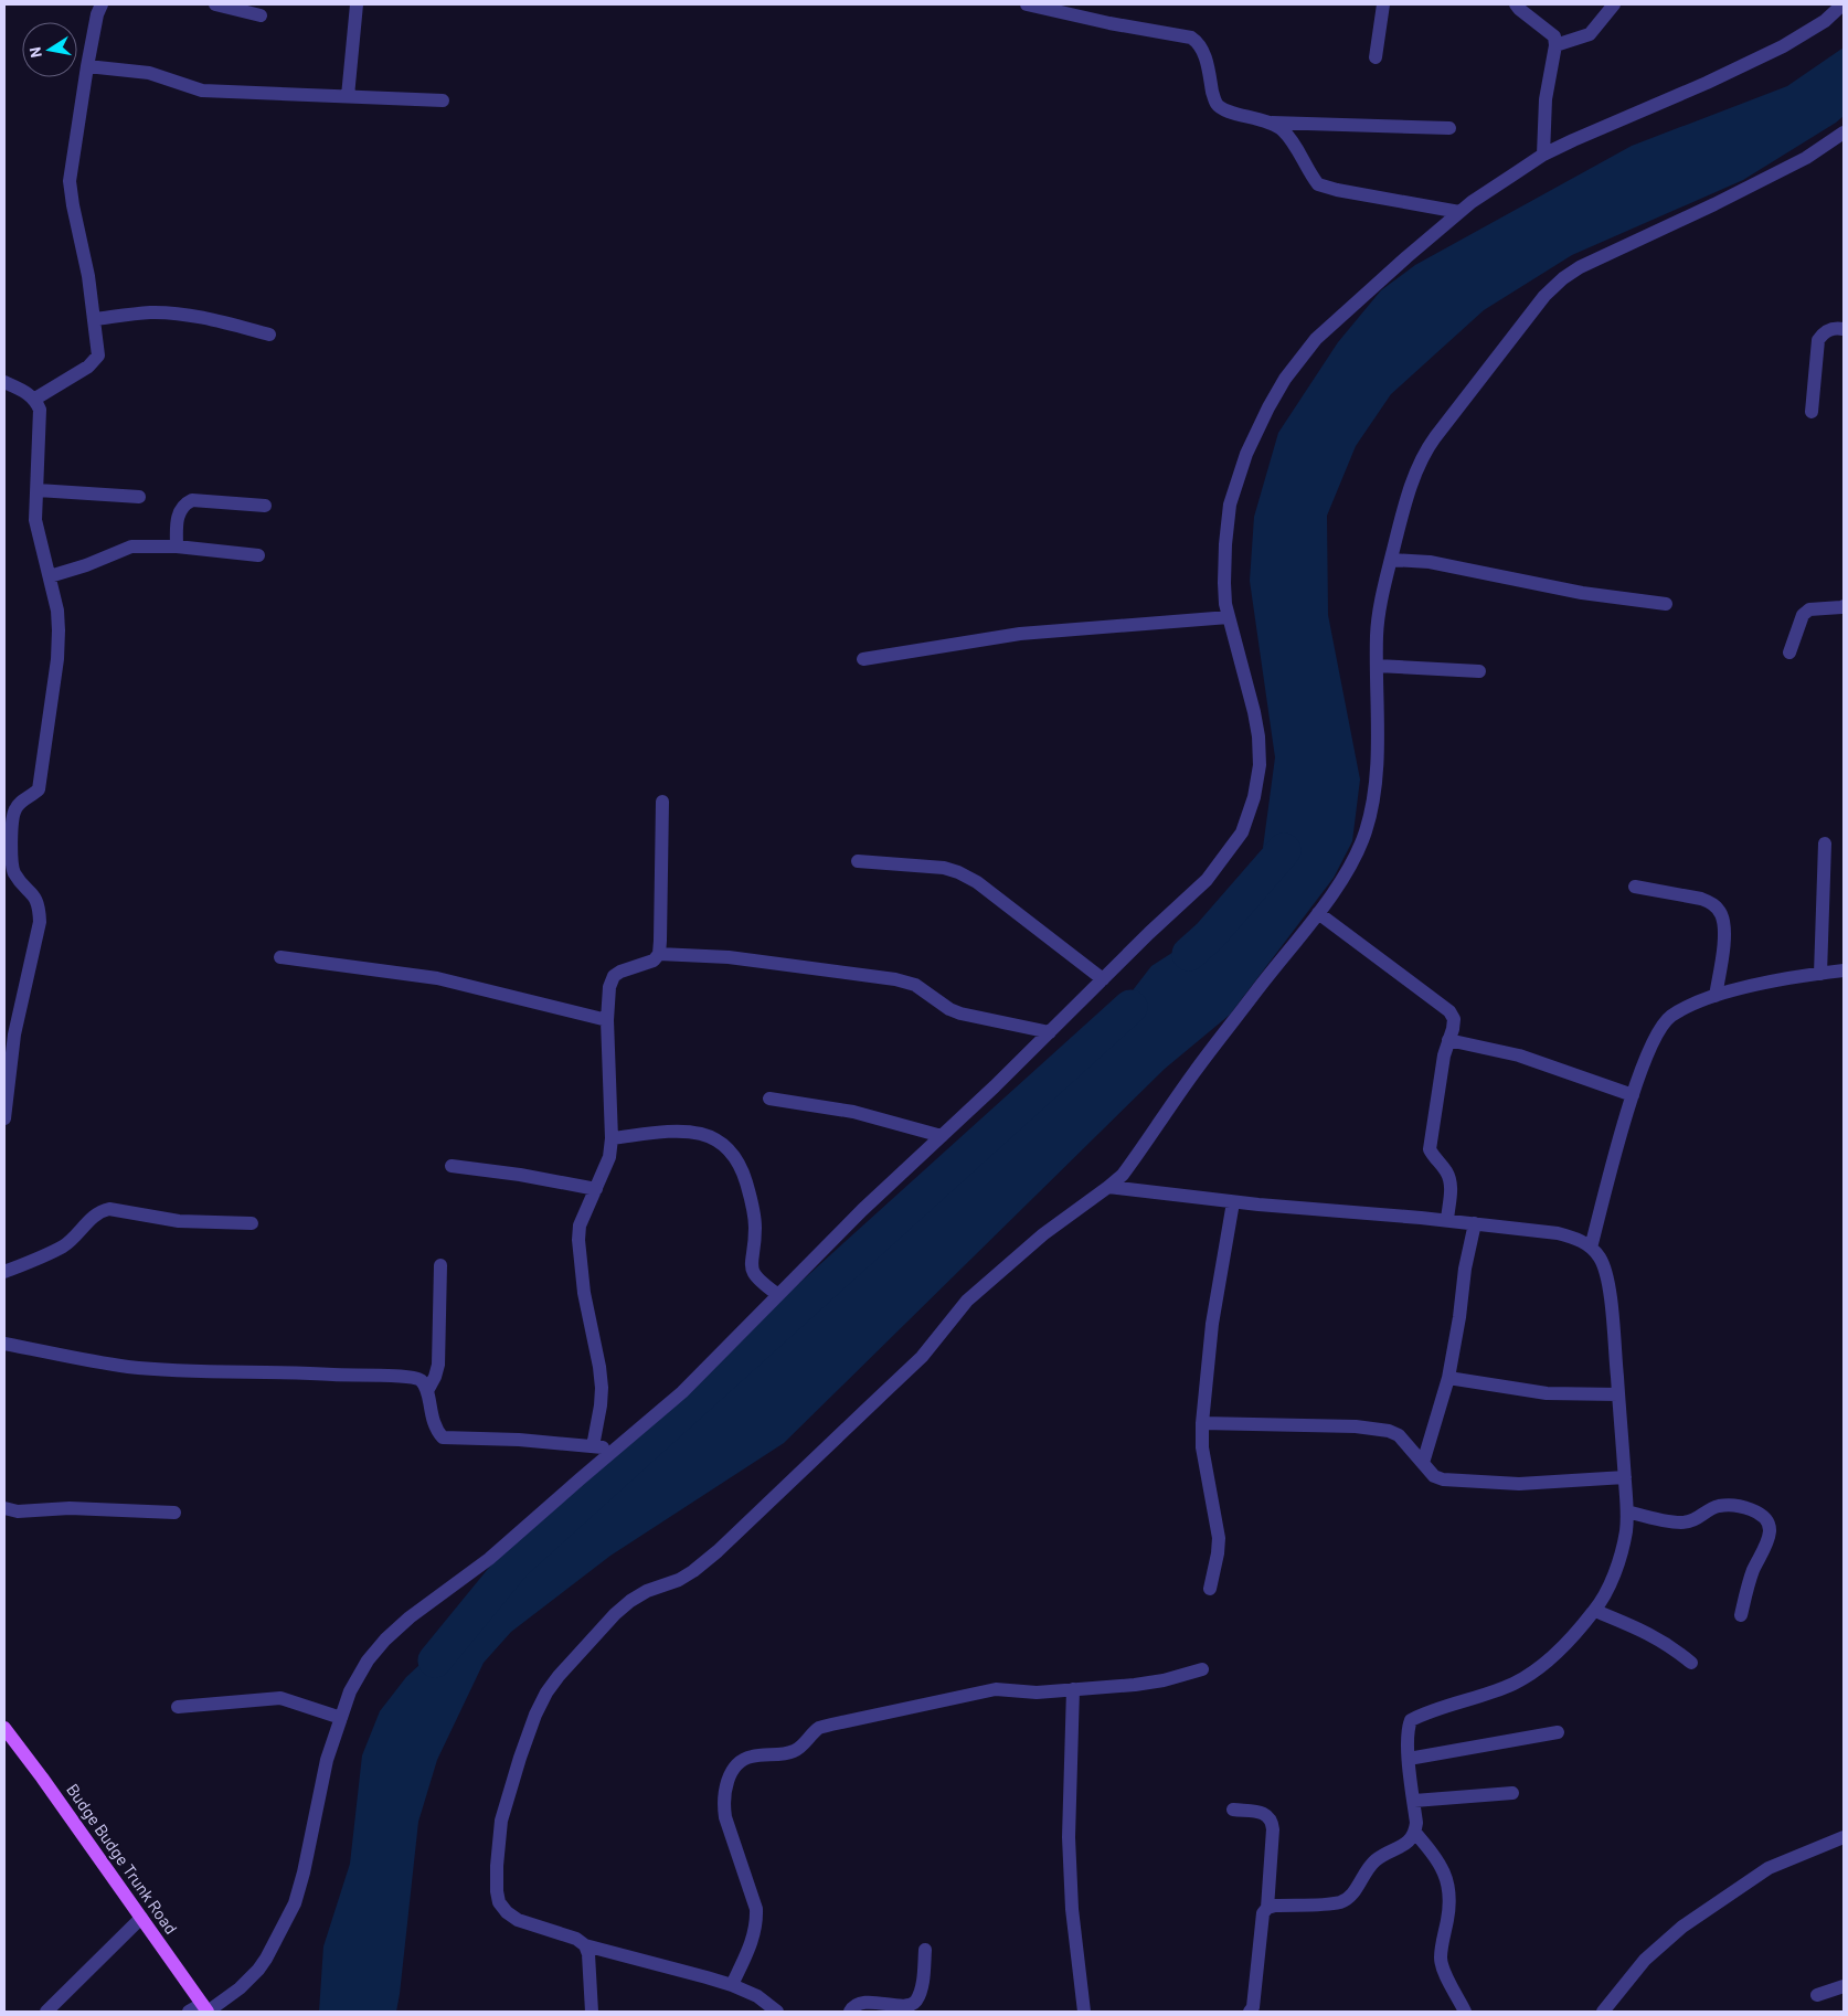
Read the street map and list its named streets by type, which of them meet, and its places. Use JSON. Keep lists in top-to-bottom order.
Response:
{
  "streets": {
    "main road": ["Budge Budge Trunk Road"]
  },
  "north": "left"
}
